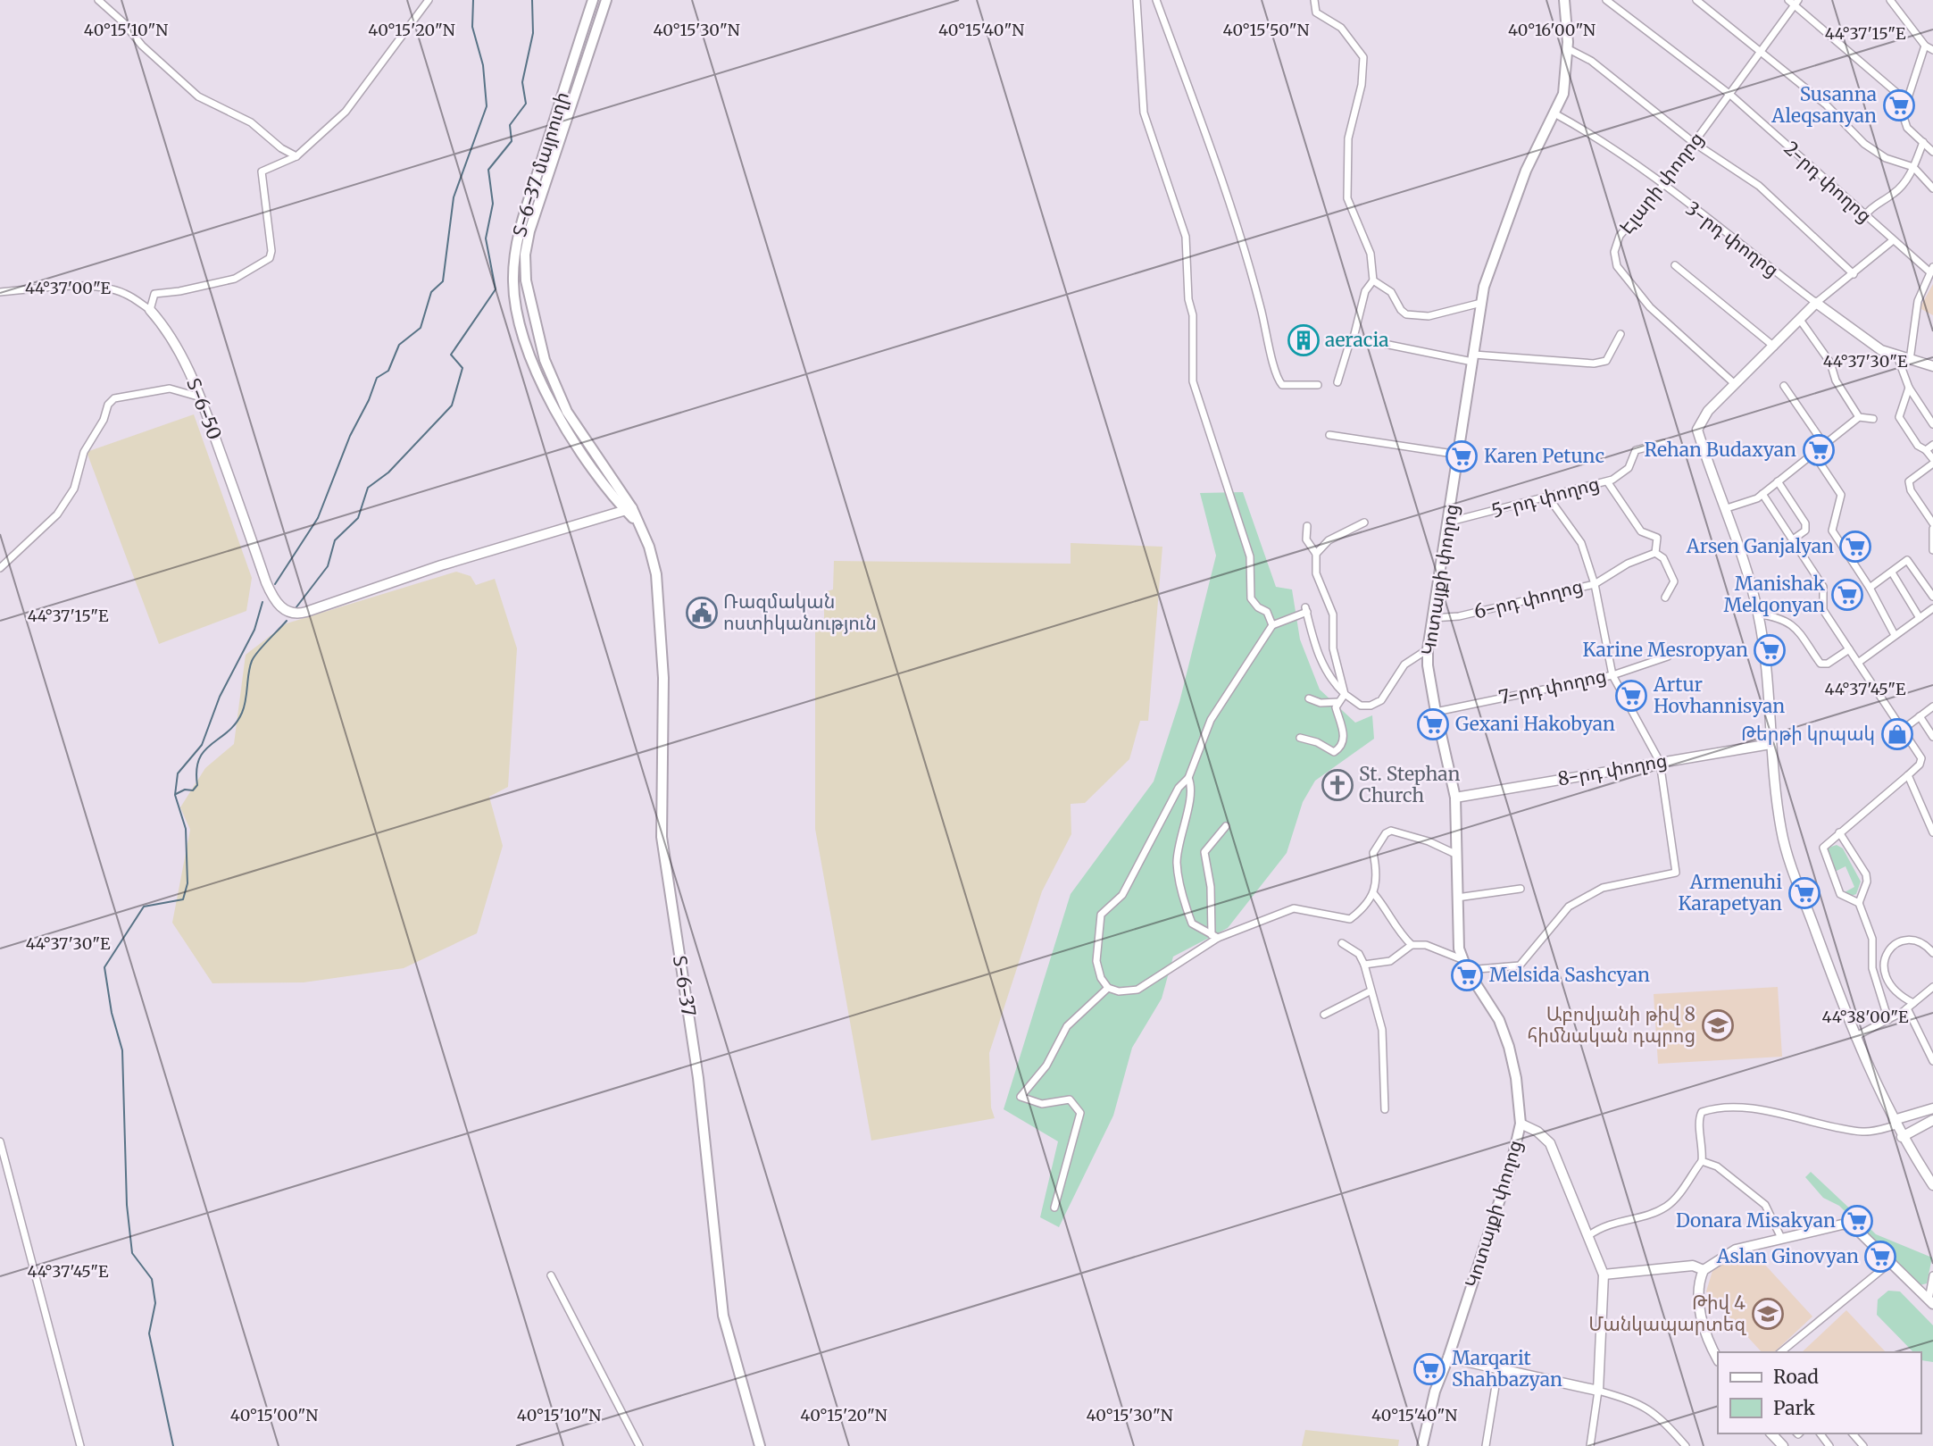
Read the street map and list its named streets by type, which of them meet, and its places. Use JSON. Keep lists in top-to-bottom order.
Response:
{
  "streets": {
    "main road": ["Տ-6-37 մայրուղի", "Կոտայքի փողոց", "Տ-6-37"],
    "street": [
      "2-րդ փողոց",
      "Էլարի փողոց",
      "3-րդ փողոց",
      "Տ-6-50",
      "5-րդ փողոց",
      "6-րդ փողոց",
      "7-րդ փողոց",
      "8-րդ փողոց"
    ]
  },
  "crossings": [
    ["Տ-6-37 մայրուղի", "Տ-6-50"],
    ["Տ-6-37 մայրուղի", "Տ-6-37"],
    ["2-րդ փողոց", "Էլարի փողոց"],
    ["Էլարի փողոց", "3-րդ փողոց"],
    ["3-րդ փողոց", "Կոտայքի փողոց"],
    ["5-րդ փողոց", "Կոտայքի փողոց"],
    ["Կոտայքի փողոց", "6-րդ փողոց"],
    ["Կոտայքի փողոց", "7-րդ փողոց"],
    ["Կոտայքի փողոց", "8-րդ փողոց"]
  ],
  "places": {
    "supermarket": [
      "Susanna Aleqsanyan",
      "Rehan Budaxyan",
      "Karen Petunc",
      "Arsen Ganjalyan",
      "Manishak Melqonyan",
      "Karine Mesropyan",
      "Artur Hovhannisyan",
      "Gexani Hakobyan",
      "Armenuhi Karapetyan",
      "Melsida Sashcyan",
      "Donara Misakyan",
      "Aslan Ginovyan",
      "Marqarit Shahbazyan"
    ],
    "building": ["aeracia"],
    "public building": ["Ռազմական ոստիկանություն"],
    "shop": ["Թերթի կրպակ"],
    "church": ["St. Stephan Church"],
    "school or university": ["Աբովյանի թիվ 8 հիմնական դպրոց", "Թիվ 4 Մանկապարտեզ"]
  },
  "legend": ["Road", "Park"],
  "coordinates": [
    "40°15'10\"N",
    "40°15'20\"N",
    "40°15'30\"N",
    "40°15'40\"N",
    "40°15'50\"N",
    "40°16'00\"N",
    "44°37'15\"E",
    "44°37'00\"E",
    "44°37'30\"E",
    "44°37'45\"E",
    "44°38'00\"E",
    "40°15'00\"N"
  ]
}
